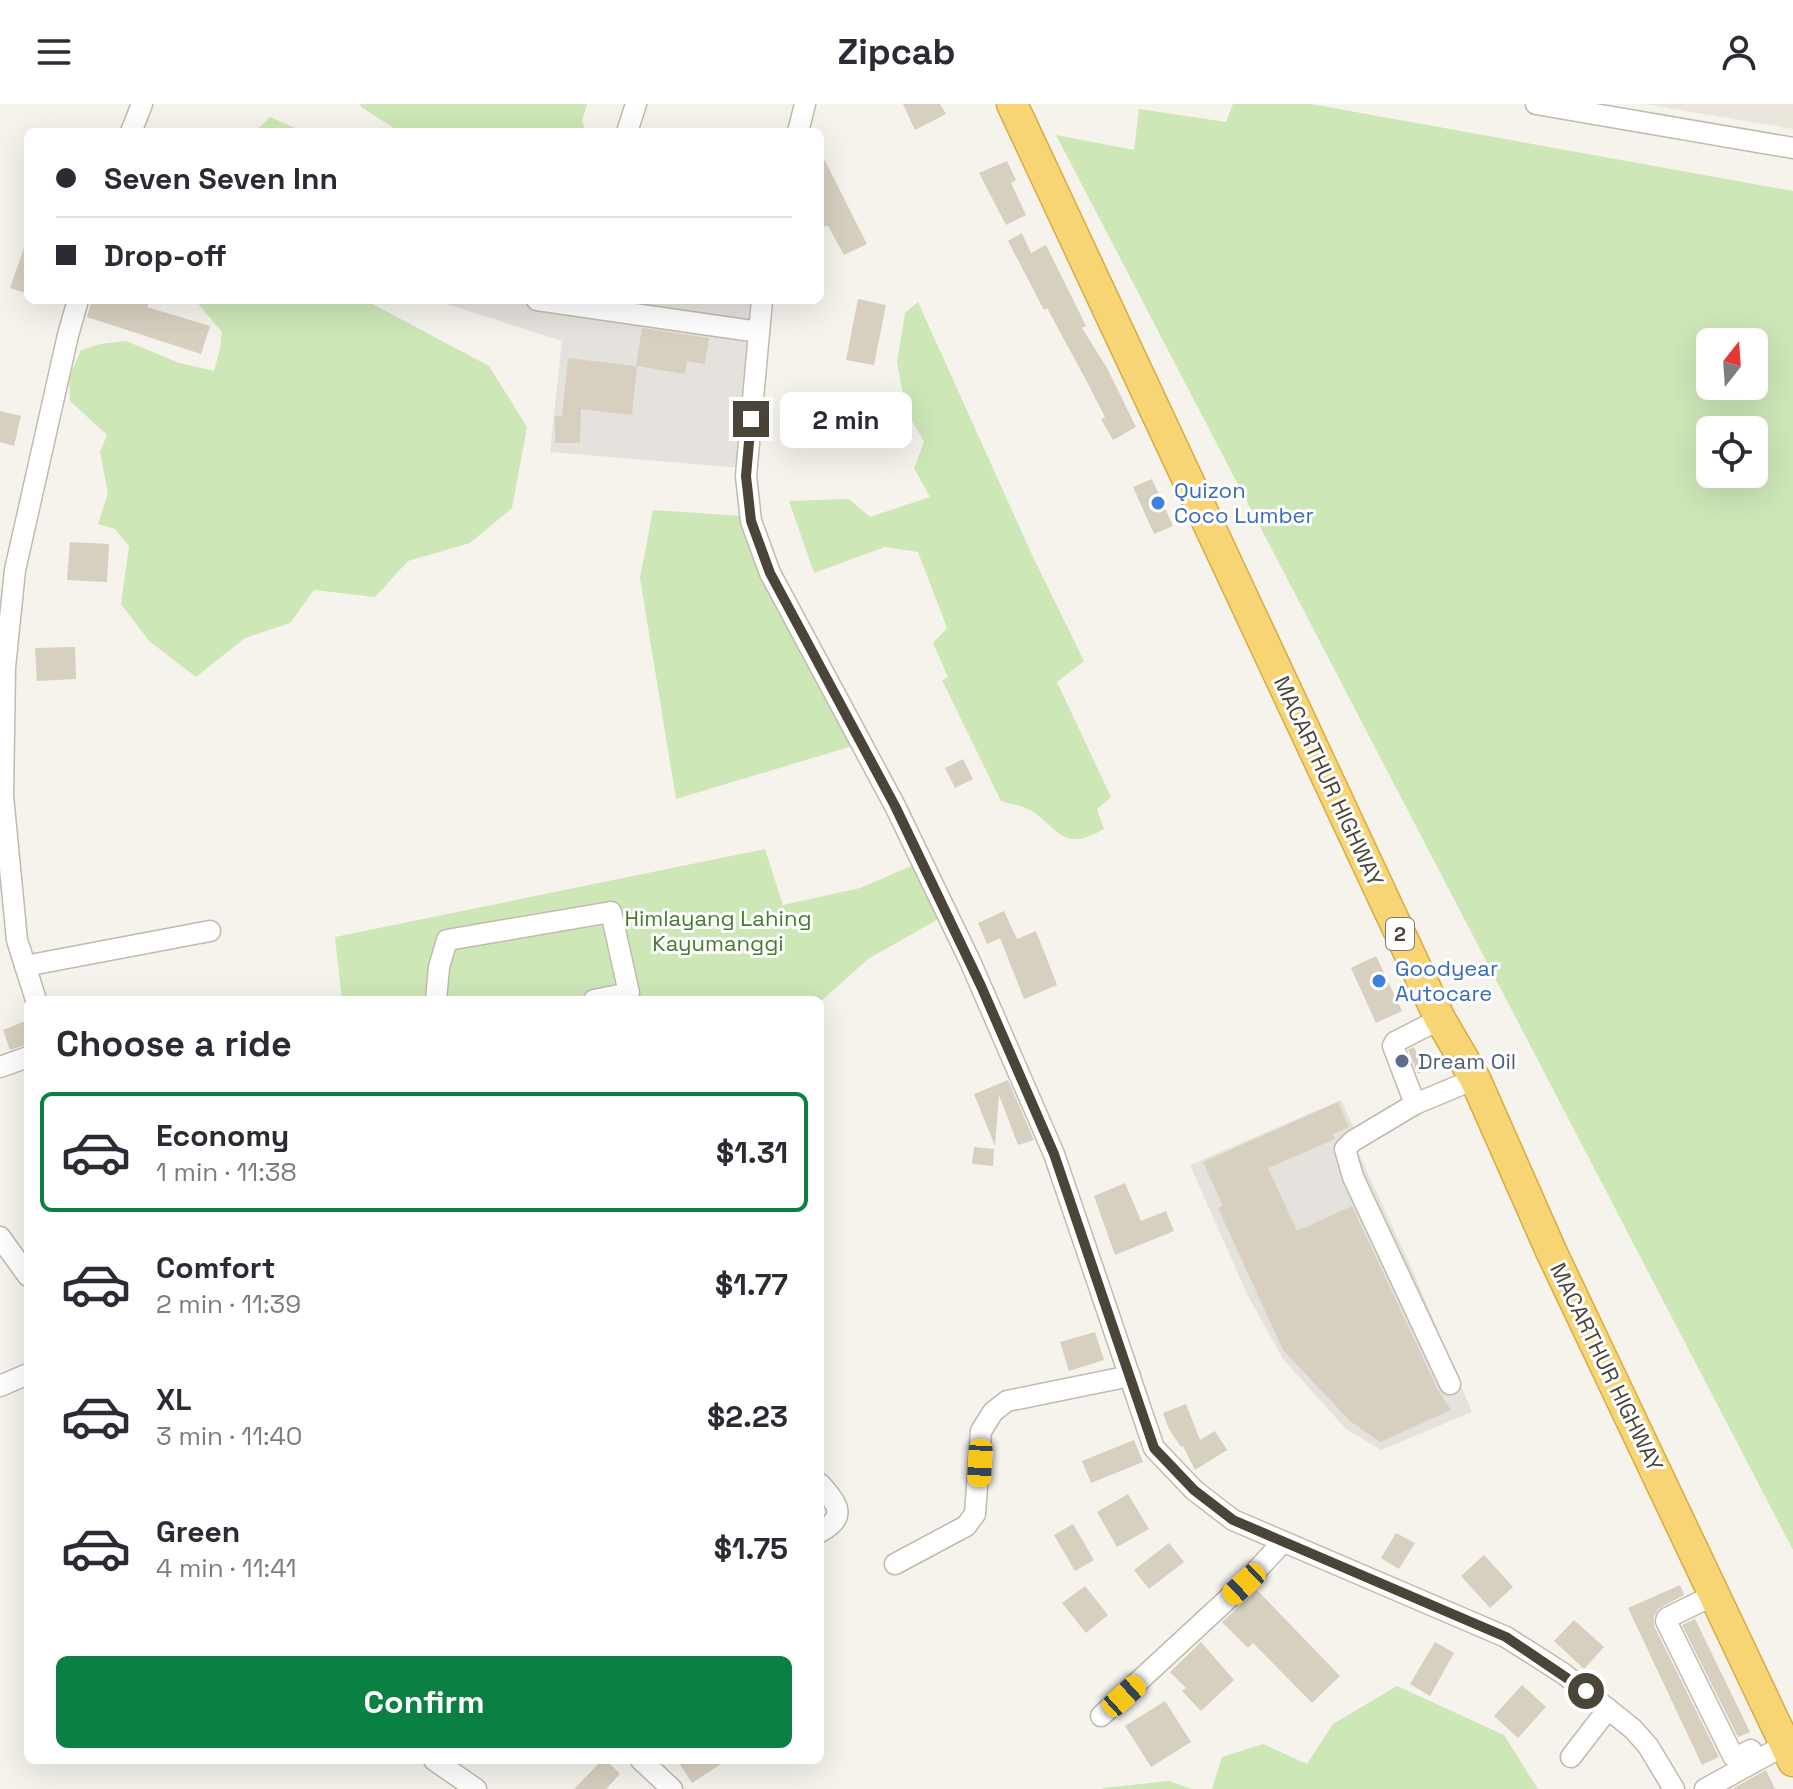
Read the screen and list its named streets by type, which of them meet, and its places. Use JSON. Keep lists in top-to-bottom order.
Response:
{
  "streets": {
    "highway": ["MACARTHUR HIGHWAY", "2"]
  },
  "parks": ["Himlayang Lahing Kayumanggi"],
  "places": ["Quizon Coco Lumber", "Goodyear Autocare", "Dream Oil"],
  "north": "top",
  "page": {
    "header": "Zipcab",
    "banner": ["Seven Seven Inn", "Drop-off"],
    "bubble": "2 min",
    "heading": "Choose a ride",
    "list": [
      {
        "name": "Economy",
        "note": "1 min · 11:38",
        "value": "$1.31"
      },
      {
        "name": "Comfort",
        "note": "2 min · 11:39",
        "value": "$1.77"
      },
      {
        "name": "XL",
        "note": "3 min · 11:40",
        "value": "$2.23"
      },
      {
        "name": "Green",
        "note": "4 min · 11:41",
        "value": "$1.75"
      }
    ],
    "buttons": "Confirm"
  }
}
